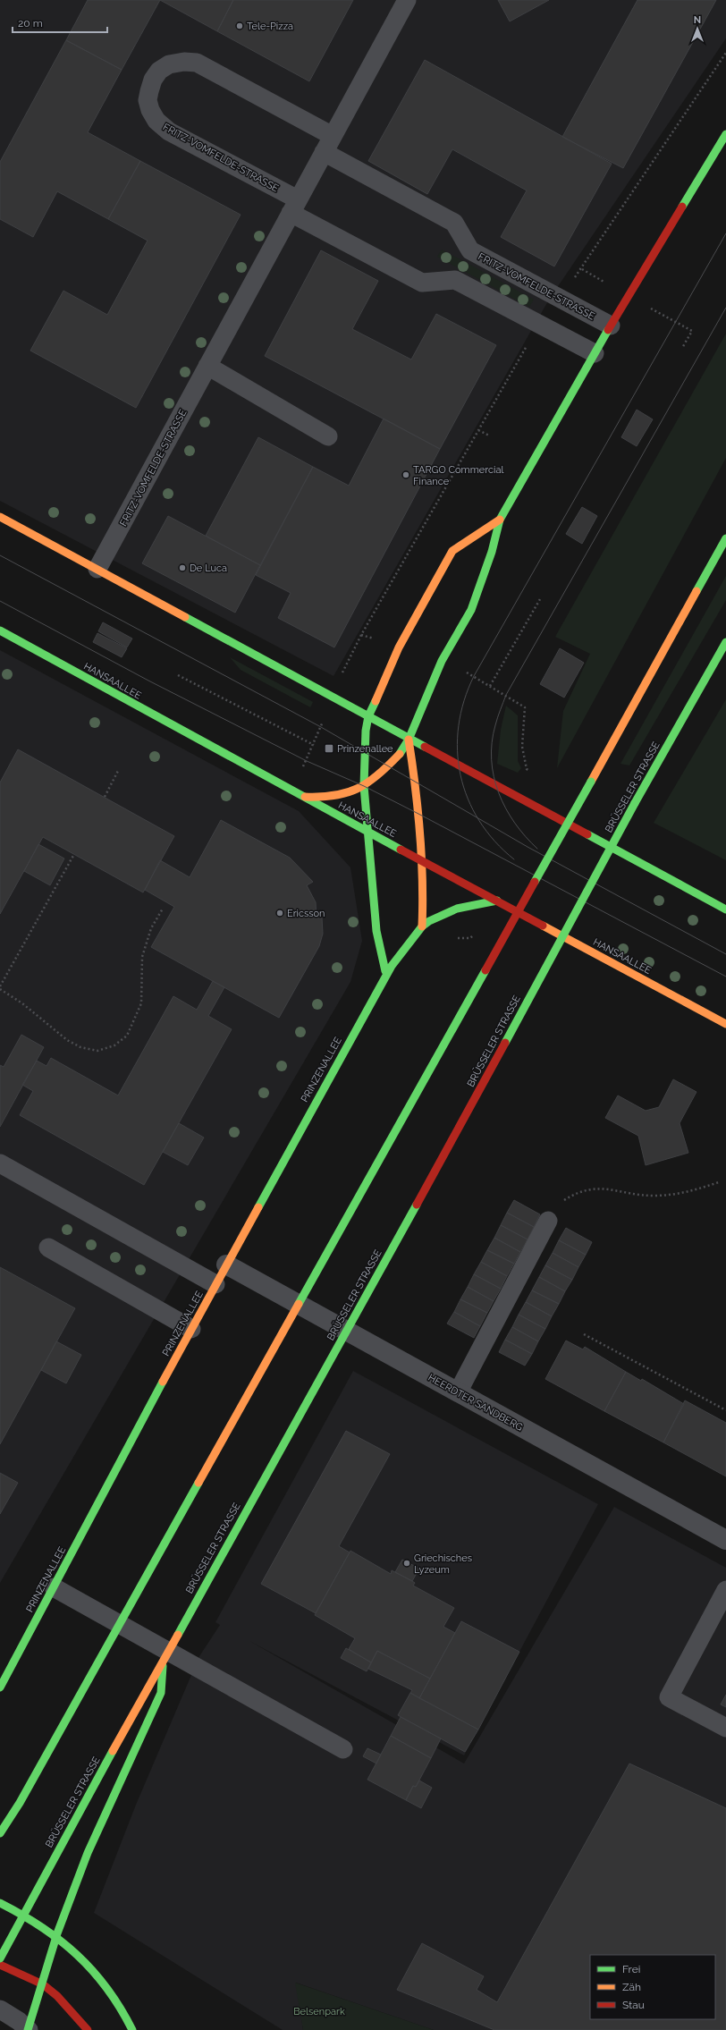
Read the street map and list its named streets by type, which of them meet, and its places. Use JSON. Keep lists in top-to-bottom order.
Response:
{
  "streets": {
    "main road": ["HANSAALLEE", "BRÜSSELER STRASSE", "PRINZENALLEE"],
    "street": ["HEERDTER SANDBERG"],
    "lane": ["FRITZ-VOMFELDE-STRASSE"]
  },
  "crossings": [
    ["HANSAALLEE", "PRINZENALLEE"],
    ["PRINZENALLEE", "HEERDTER SANDBERG"]
  ],
  "parks": ["Belsenpark"],
  "places": {
    "other": [
      "Tele-Pizza",
      "TARGO Commercial Finance",
      "De Luca",
      "Ericsson",
      "Griechisches Lyzeum"
    ],
    "transit": ["Prinzenallee"]
  },
  "legend": ["Frei", "Zäh", "Stau"],
  "scale_bar": "20 m",
  "north": "top"
}
